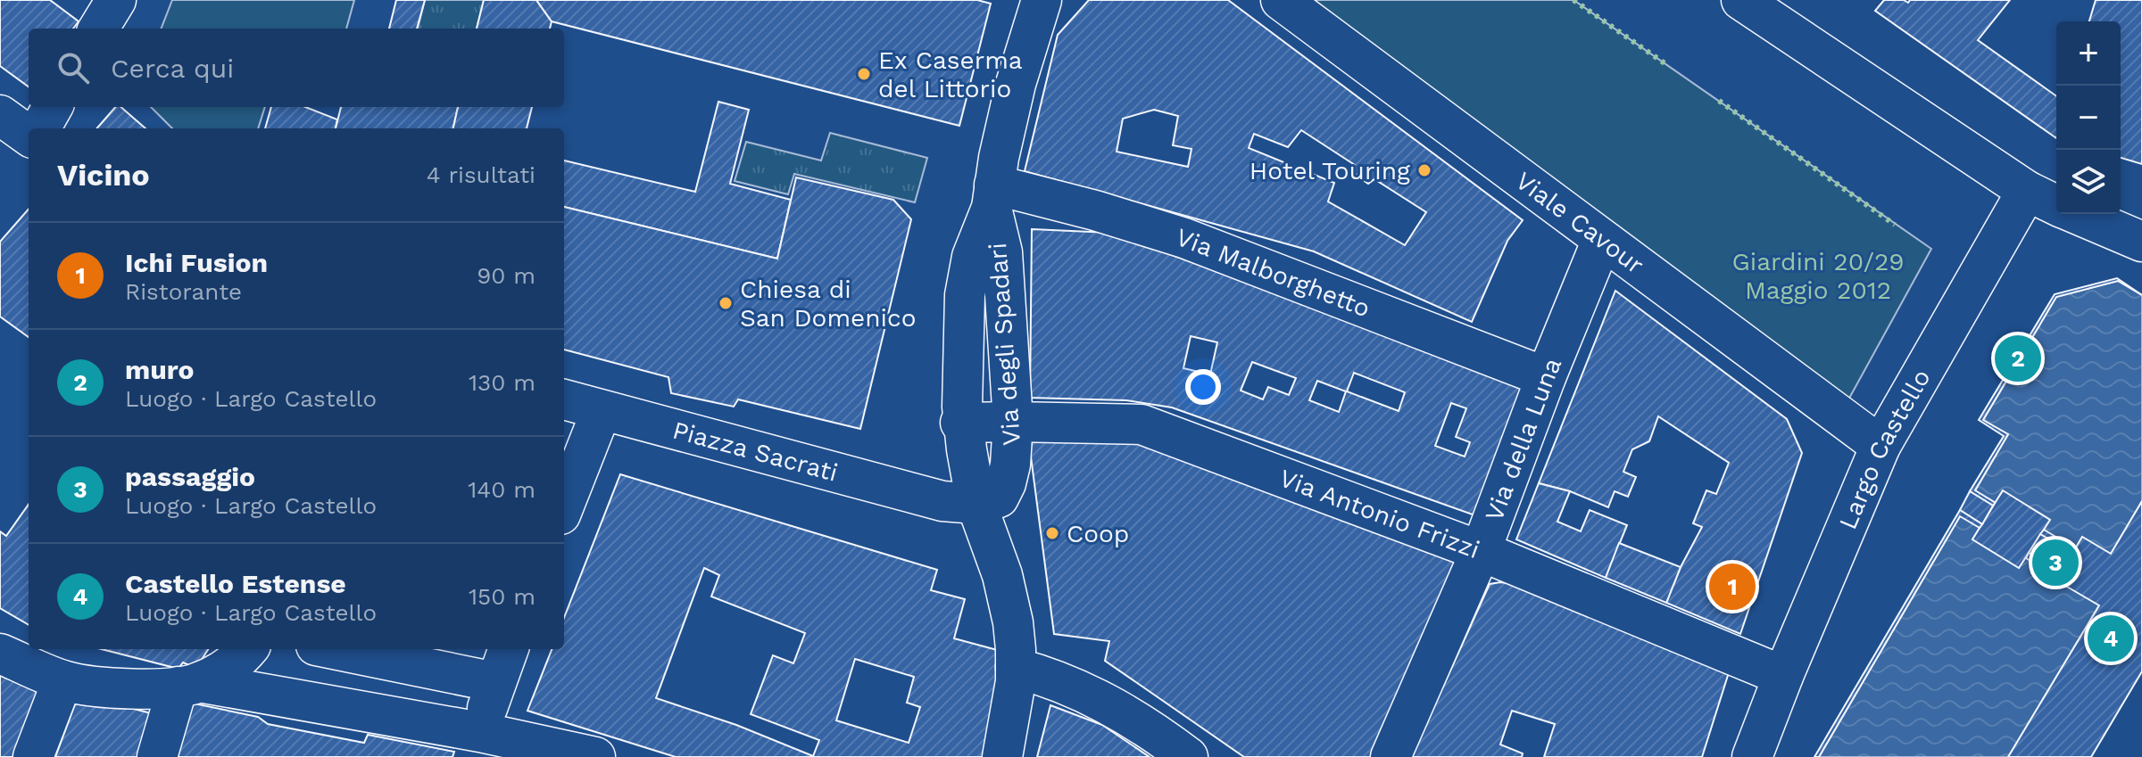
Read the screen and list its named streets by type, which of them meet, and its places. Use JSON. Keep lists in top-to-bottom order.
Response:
{
  "streets": {
    "street": [
      "Viale Cavour",
      "Via Malborghetto",
      "Via degli Spadari",
      "Via della Luna",
      "Largo Castello",
      "Piazza Sacrati",
      "Via Antonio Frizzi"
    ]
  },
  "crossings": [
    ["Viale Cavour", "Via della Luna"],
    ["Viale Cavour", "Largo Castello"],
    ["Via Malborghetto", "Via degli Spadari"],
    ["Via Malborghetto", "Via della Luna"],
    ["Via degli Spadari", "Piazza Sacrati"],
    ["Via degli Spadari", "Via Antonio Frizzi"],
    ["Via della Luna", "Via Antonio Frizzi"],
    ["Largo Castello", "Via Antonio Frizzi"]
  ],
  "parks": ["Giardini 20/29 Maggio 2012"],
  "places": [
    "Ex Caserma del Littorio",
    "Hotel Touring",
    "Chiesa di San Domenico",
    "Coop"
  ],
  "page": {
    "map_buttons": ["+", "−"],
    "search": "Cerca qui",
    "heading": ["Vicino", "4 risultati"],
    "list": [
      {
        "mark": "1",
        "name": "Ichi Fusion",
        "note": "Ristorante",
        "value": "90 m"
      },
      {
        "mark": "2",
        "name": "muro",
        "note": "Luogo · Largo Castello",
        "value": "130 m"
      },
      {
        "mark": "3",
        "name": "passaggio",
        "note": "Luogo · Largo Castello",
        "value": "140 m"
      },
      {
        "mark": "4",
        "name": "Castello Estense",
        "note": "Luogo · Largo Castello",
        "value": "150 m"
      }
    ],
    "pins": [
      "2",
      "3",
      "1",
      "4"
    ]
  }
}
